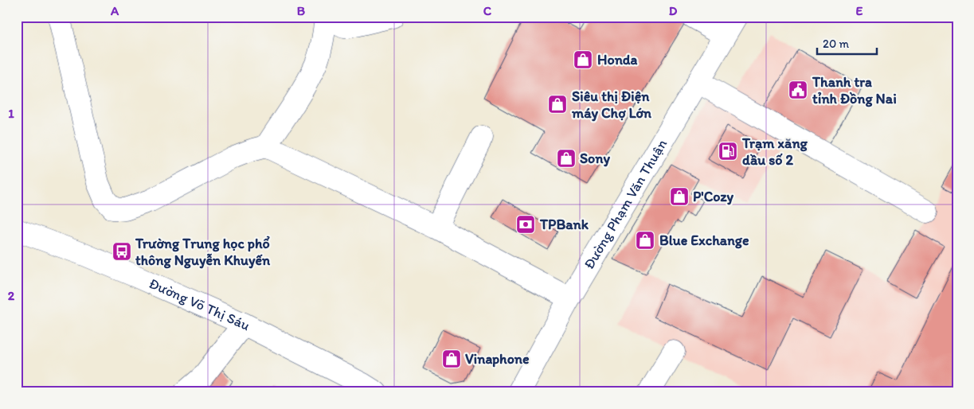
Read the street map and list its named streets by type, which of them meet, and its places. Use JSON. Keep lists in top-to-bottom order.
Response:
{
  "streets": {
    "street": ["Đường Phạm Văn Thuận", "Đường Võ Thị Sáu"]
  },
  "places": {
    "shop": [
      "Honda",
      "Siêu thị Điện máy Chợ Lớn",
      "Sony",
      "P'Cozy",
      "Blue Exchange",
      "Vinaphone"
    ],
    "public building": ["Thanh tra tỉnh Đồng Nai"],
    "fuel station": ["Trạm xăng dầu số 2"],
    "bank": ["TPBank"],
    "bus stop": ["Trường Trung học phổ thông Nguyễn Khuyến"]
  },
  "scale_bar": "20 m",
  "grid": {
    "columns": [
      "A",
      "B",
      "C",
      "D",
      "E"
    ],
    "rows": ["1", "2"]
  }
}
